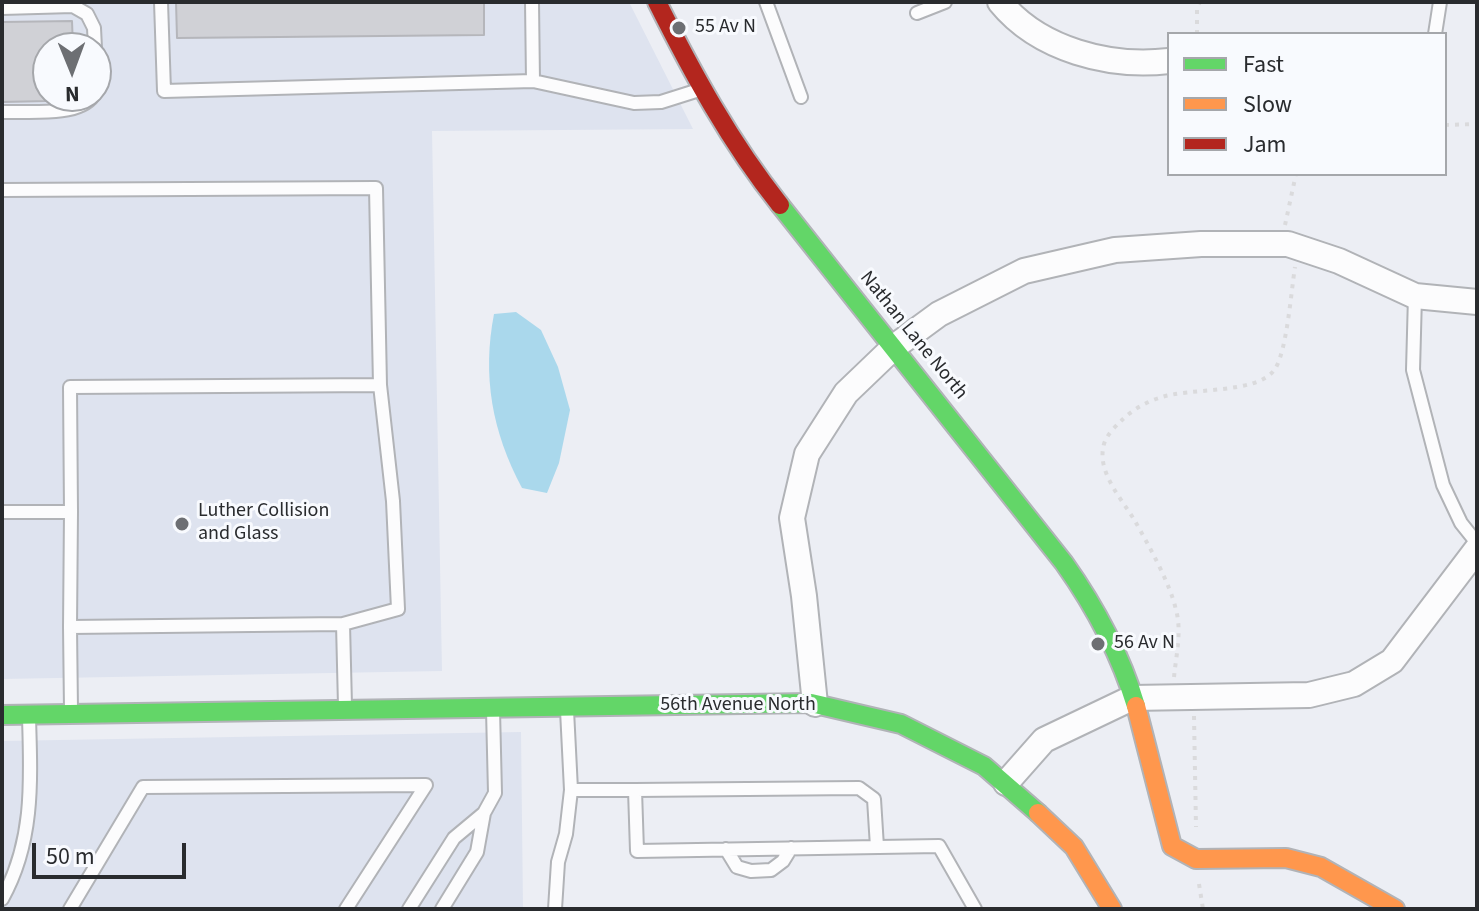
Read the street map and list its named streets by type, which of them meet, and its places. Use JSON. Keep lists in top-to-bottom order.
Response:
{
  "streets": {
    "street": ["Nathan Lane North", "56th Avenue North"]
  },
  "places": ["55 Av N", "Luther Collision and Glass", "56 Av N"],
  "legend": ["Fast", "Slow", "Jam"],
  "scale_bar": "50 m",
  "north": "bottom"
}
